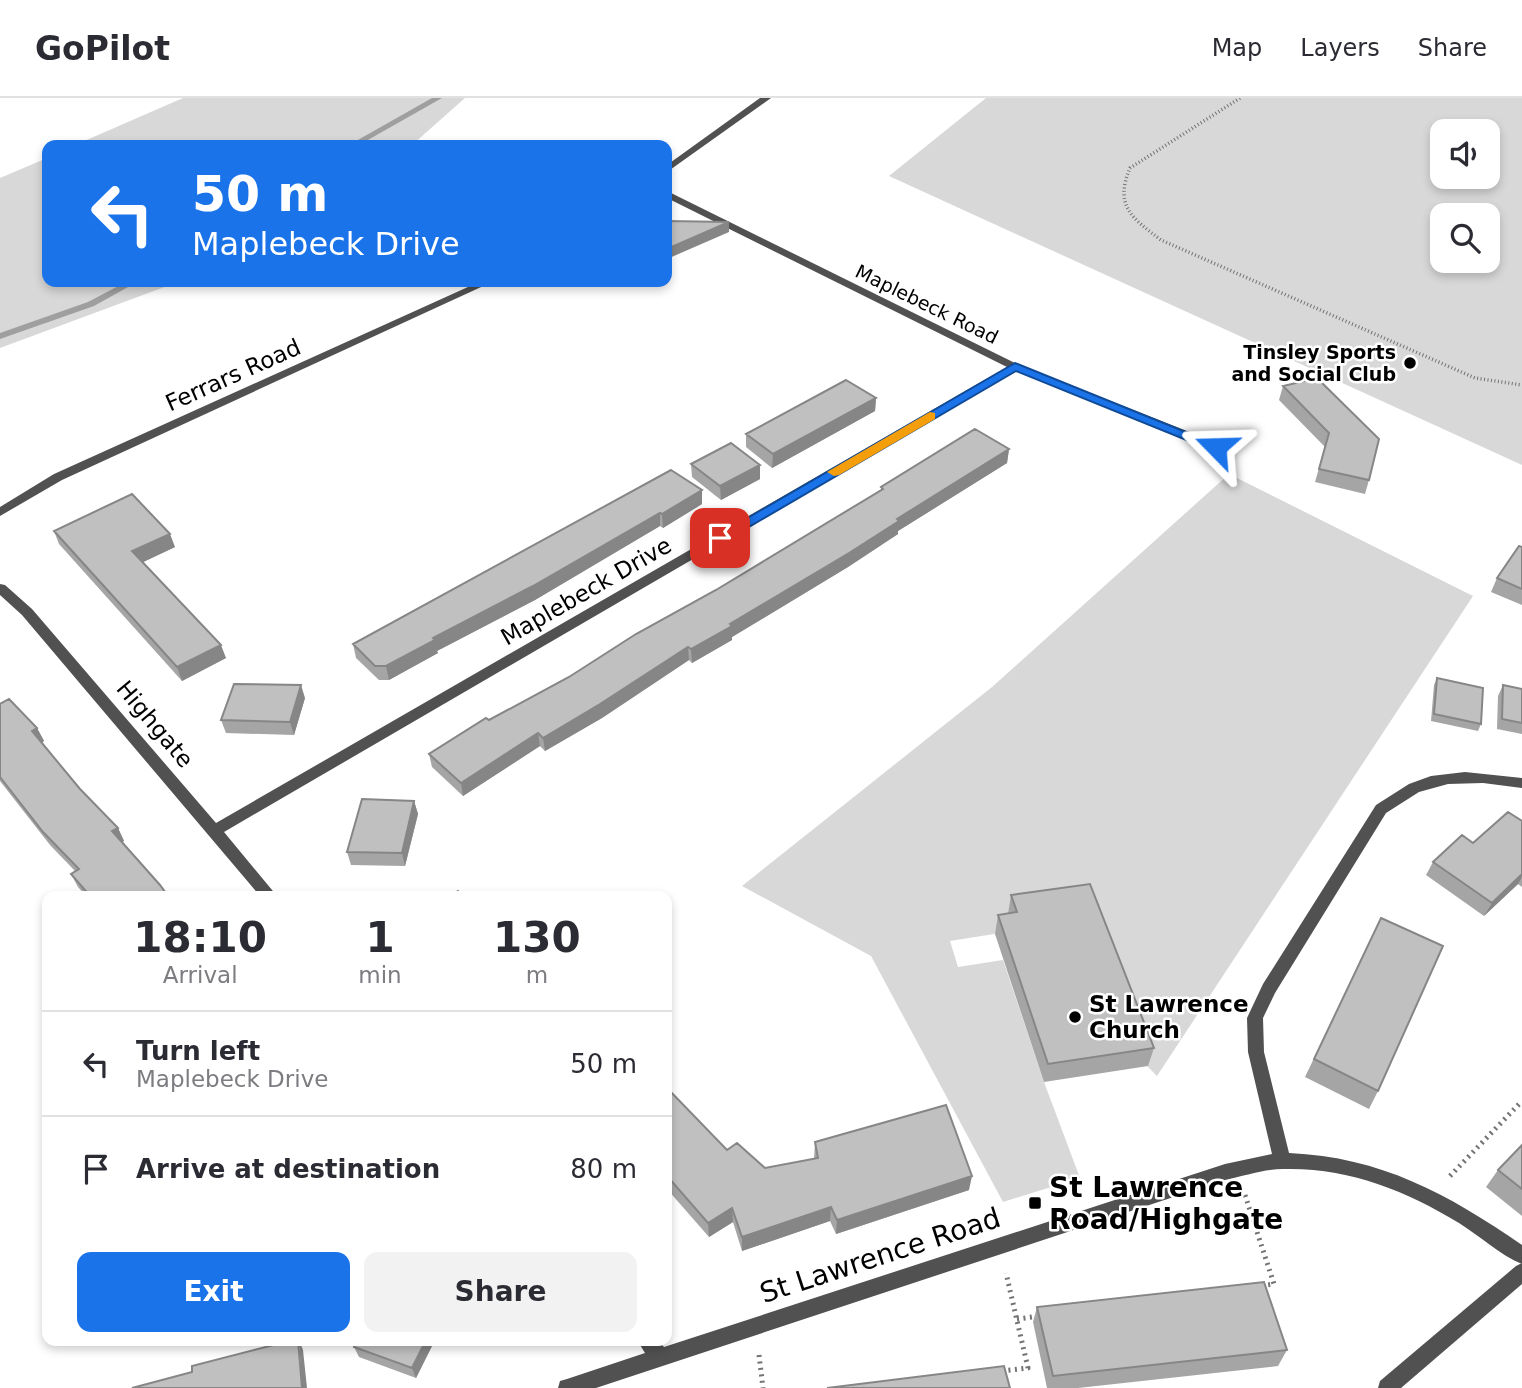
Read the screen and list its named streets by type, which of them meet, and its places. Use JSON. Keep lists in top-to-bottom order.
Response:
{
  "streets": {
    "street": [
      "Maplebeck Road",
      "Ferrars Road",
      "Maplebeck Drive",
      "Highgate",
      "St Lawrence Road"
    ]
  },
  "crossings": [
    ["Maplebeck Road", "Maplebeck Drive"],
    ["Maplebeck Drive", "Highgate"]
  ],
  "places": {
    "other": ["Tinsley Sports and Social Club", "St Lawrence Church"],
    "transit": ["St Lawrence Road/Highgate"]
  },
  "page": {
    "header": "GoPilot",
    "nav": ["Map", "Layers", "Share"],
    "turn": ["50 m", "Maplebeck Drive"],
    "eta": [
      "18:10",
      "Arrival",
      "1",
      "min",
      "130",
      "m"
    ],
    "list": [
      {
        "name": "Turn left",
        "note": "Maplebeck Drive",
        "value": "50 m"
      },
      {
        "name": "Arrive at destination",
        "value": "80 m"
      }
    ],
    "buttons": ["Exit", "Share"]
  }
}
